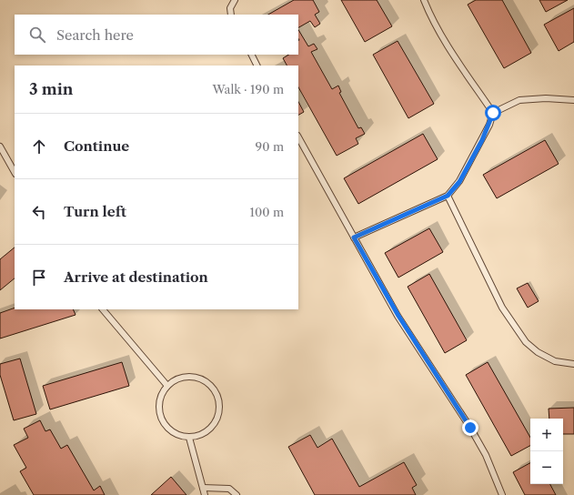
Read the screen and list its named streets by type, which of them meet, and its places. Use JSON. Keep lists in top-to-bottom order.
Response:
{
  "page": {
    "search": "Search here",
    "heading": ["3 min", "Walk · 190 m"],
    "list": [
      ["Continue", "90 m"],
      ["Turn left", "100 m"],
      "Arrive at destination"
    ],
    "map_buttons": ["+", "−"]
  }
}
